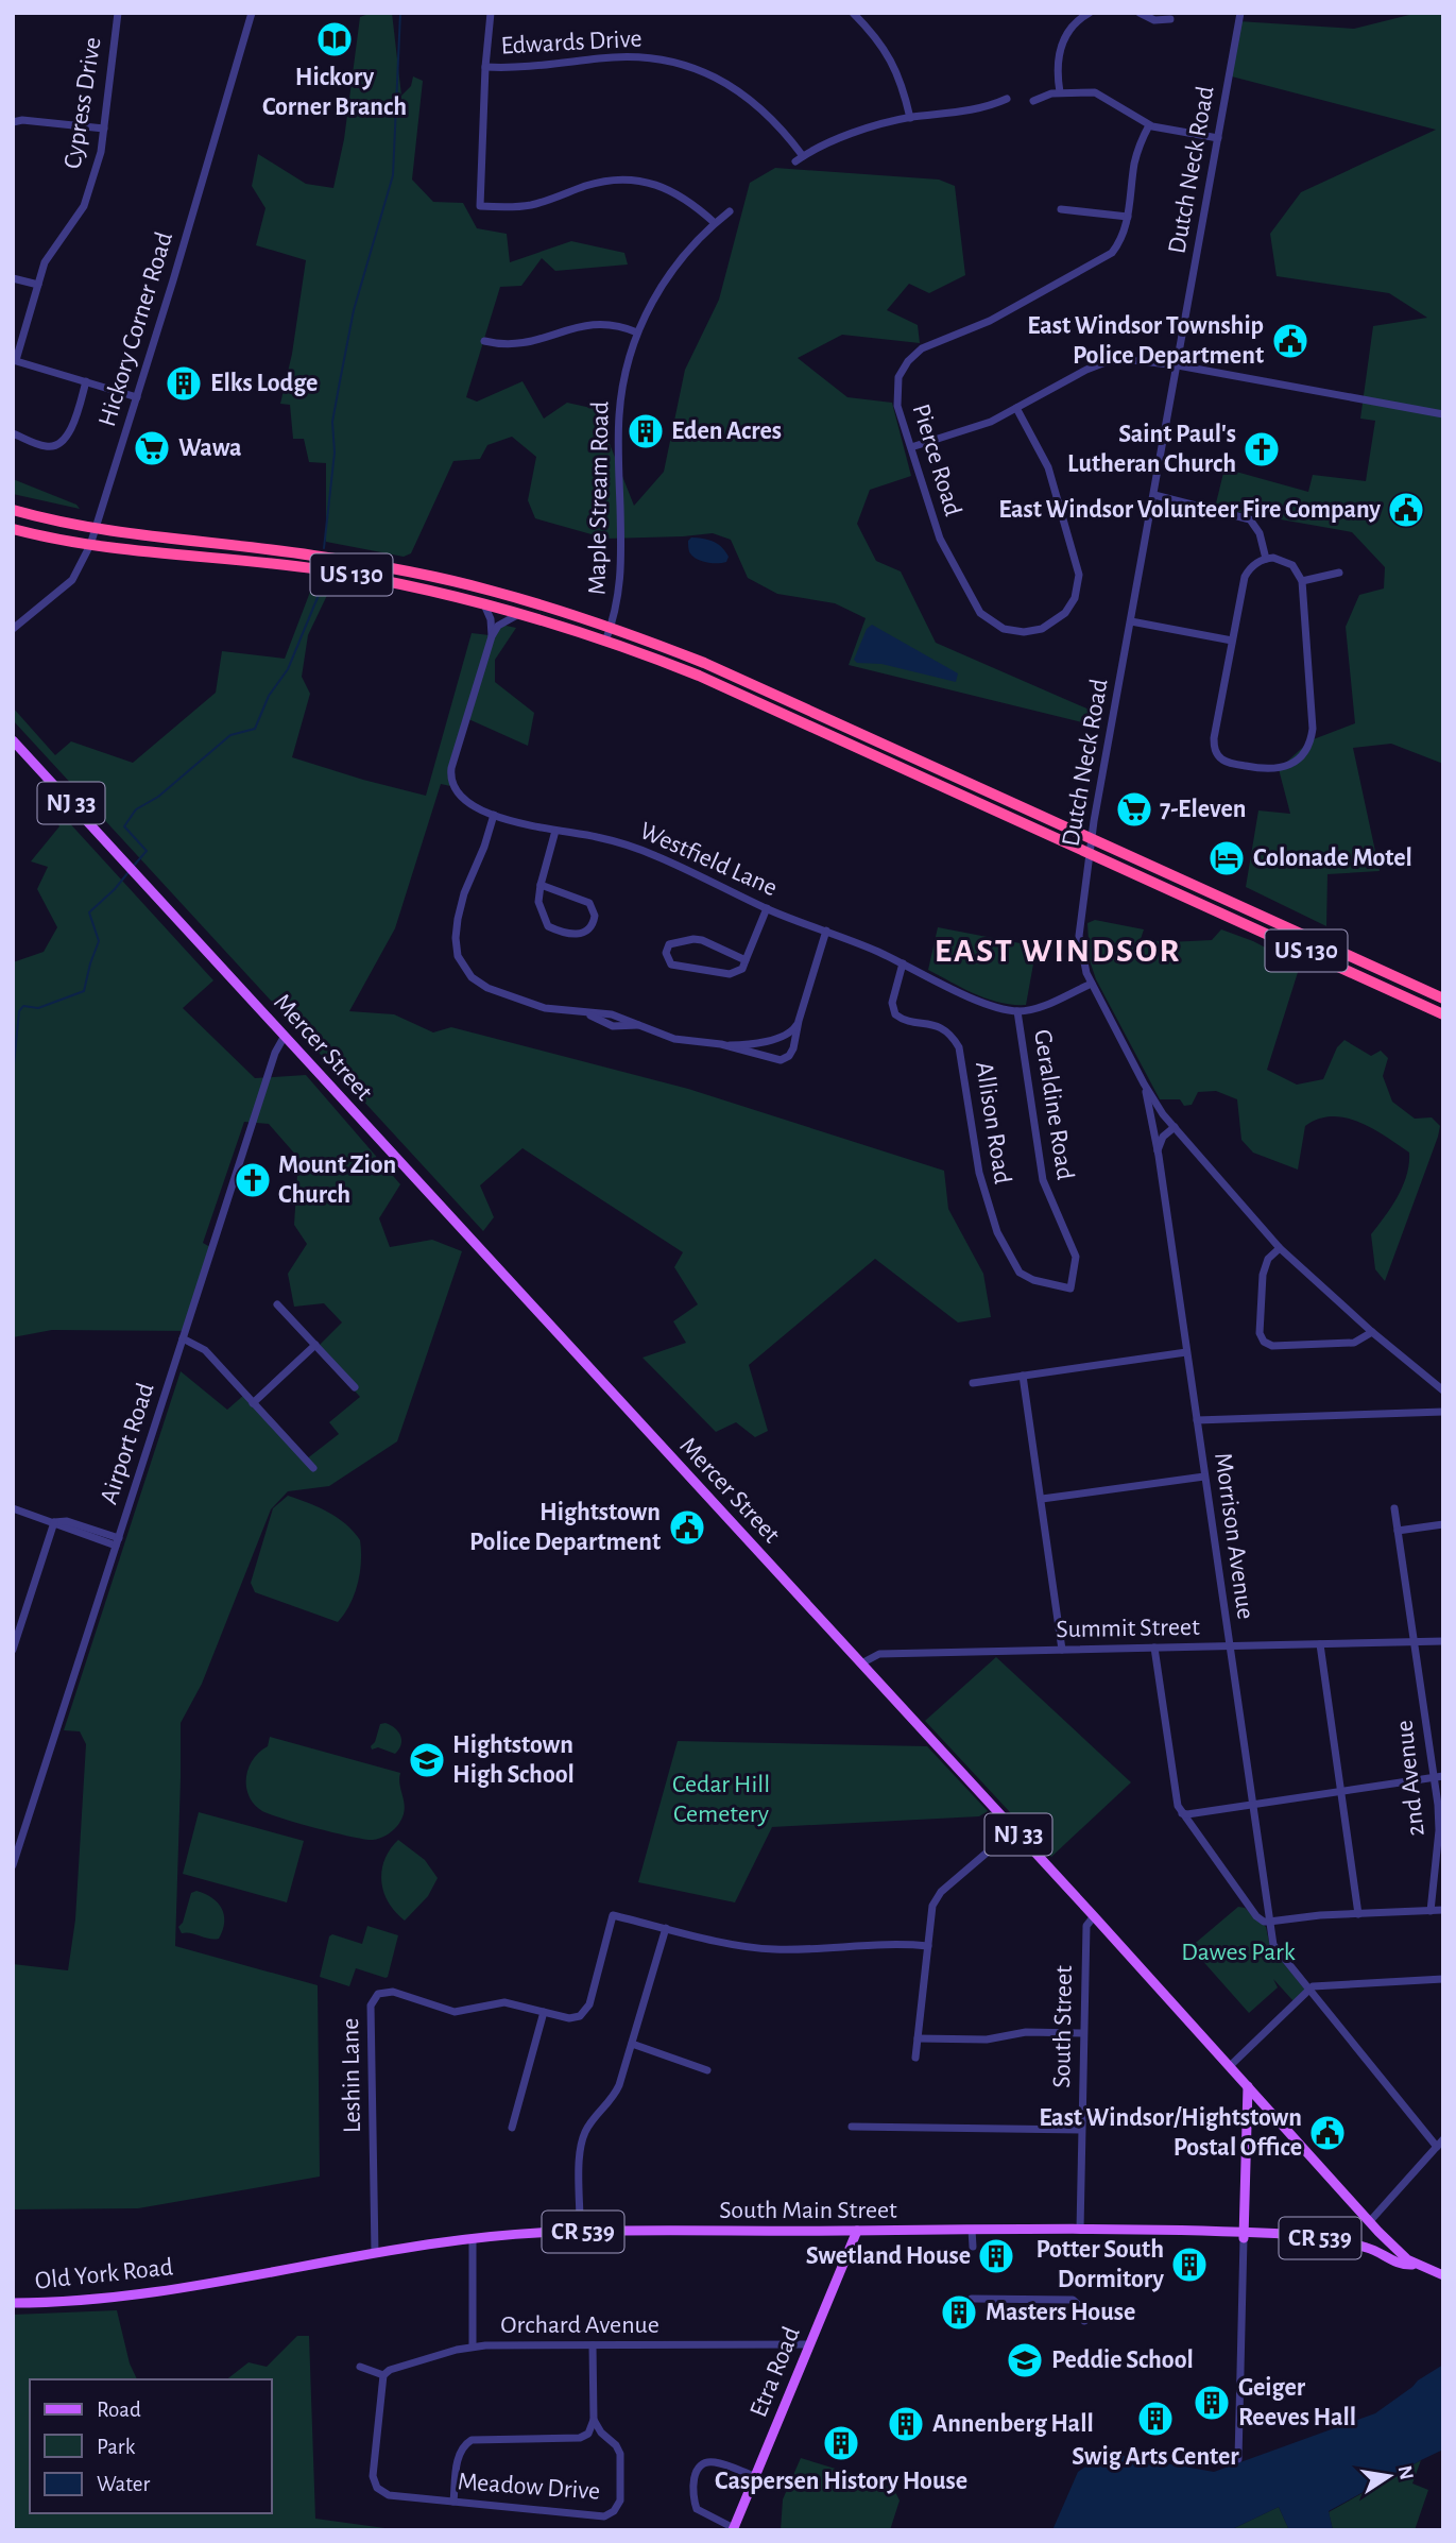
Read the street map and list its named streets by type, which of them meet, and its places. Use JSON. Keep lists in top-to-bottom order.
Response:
{
  "streets": {
    "highway": ["US 130"],
    "main road": [
      "NJ 33",
      "Mercer Street",
      "South Main Street",
      "CR 539",
      "Old York Road",
      "Etra Road"
    ],
    "street": [
      "Edwards Drive",
      "Cypress Drive",
      "Dutch Neck Road",
      "Hickory Corner Road",
      "Pierce Road",
      "Maple Stream Road",
      "Westfield Lane",
      "Geraldine Road",
      "Allison Road",
      "Airport Road",
      "Morrison Avenue",
      "Summit Street",
      "2nd Avenue",
      "South Street",
      "Leshin Lane",
      "Orchard Avenue",
      "Meadow Drive"
    ]
  },
  "crossings": [
    ["Dutch Neck Road", "US 130"],
    ["Dutch Neck Road", "Morrison Avenue"],
    ["Hickory Corner Road", "US 130"],
    ["Maple Stream Road", "US 130"],
    ["US 130", "Westfield Lane"],
    ["NJ 33", "Mercer Street"],
    ["NJ 33", "South Main Street"],
    ["Westfield Lane", "Geraldine Road"],
    ["Westfield Lane", "Allison Road"],
    ["Mercer Street", "Airport Road"],
    ["Mercer Street", "Summit Street"],
    ["Mercer Street", "South Street"],
    ["Mercer Street", "South Main Street"],
    ["Mercer Street", "CR 539"],
    ["Geraldine Road", "Allison Road"],
    ["Morrison Avenue", "Summit Street"],
    ["Summit Street", "2nd Avenue"],
    ["South Street", "South Main Street"],
    ["Leshin Lane", "South Main Street"],
    ["South Main Street", "CR 539"],
    ["South Main Street", "Old York Road"],
    ["South Main Street", "Etra Road"],
    ["Orchard Avenue", "Etra Road"],
    ["Orchard Avenue", "Meadow Drive"]
  ],
  "districts": ["EAST WINDSOR"],
  "parks": ["Cedar Hill Cemetery", "Dawes Park"],
  "places": {
    "library": ["Hickory Corner Branch"],
    "public building": [
      "East Windsor Township Police Department",
      "East Windsor Volunteer Fire Company",
      "Hightstown Police Department",
      "East Windsor/Hightstown Postal Office"
    ],
    "building": [
      "Elks Lodge",
      "Eden Acres",
      "Swetland House",
      "Potter South Dormitory",
      "Masters House",
      "Geiger Reeves Hall",
      "Swig Arts Center",
      "Annenberg Hall",
      "Caspersen History House"
    ],
    "supermarket": ["Wawa", "7-Eleven"],
    "church": ["Saint Paul's Lutheran Church", "Mount Zion Church"],
    "hotel": ["Colonade Motel"],
    "school or university": ["Hightstown High School", "Peddie School"]
  },
  "legend": ["Road", "Park", "Water"],
  "north": "right"
}
